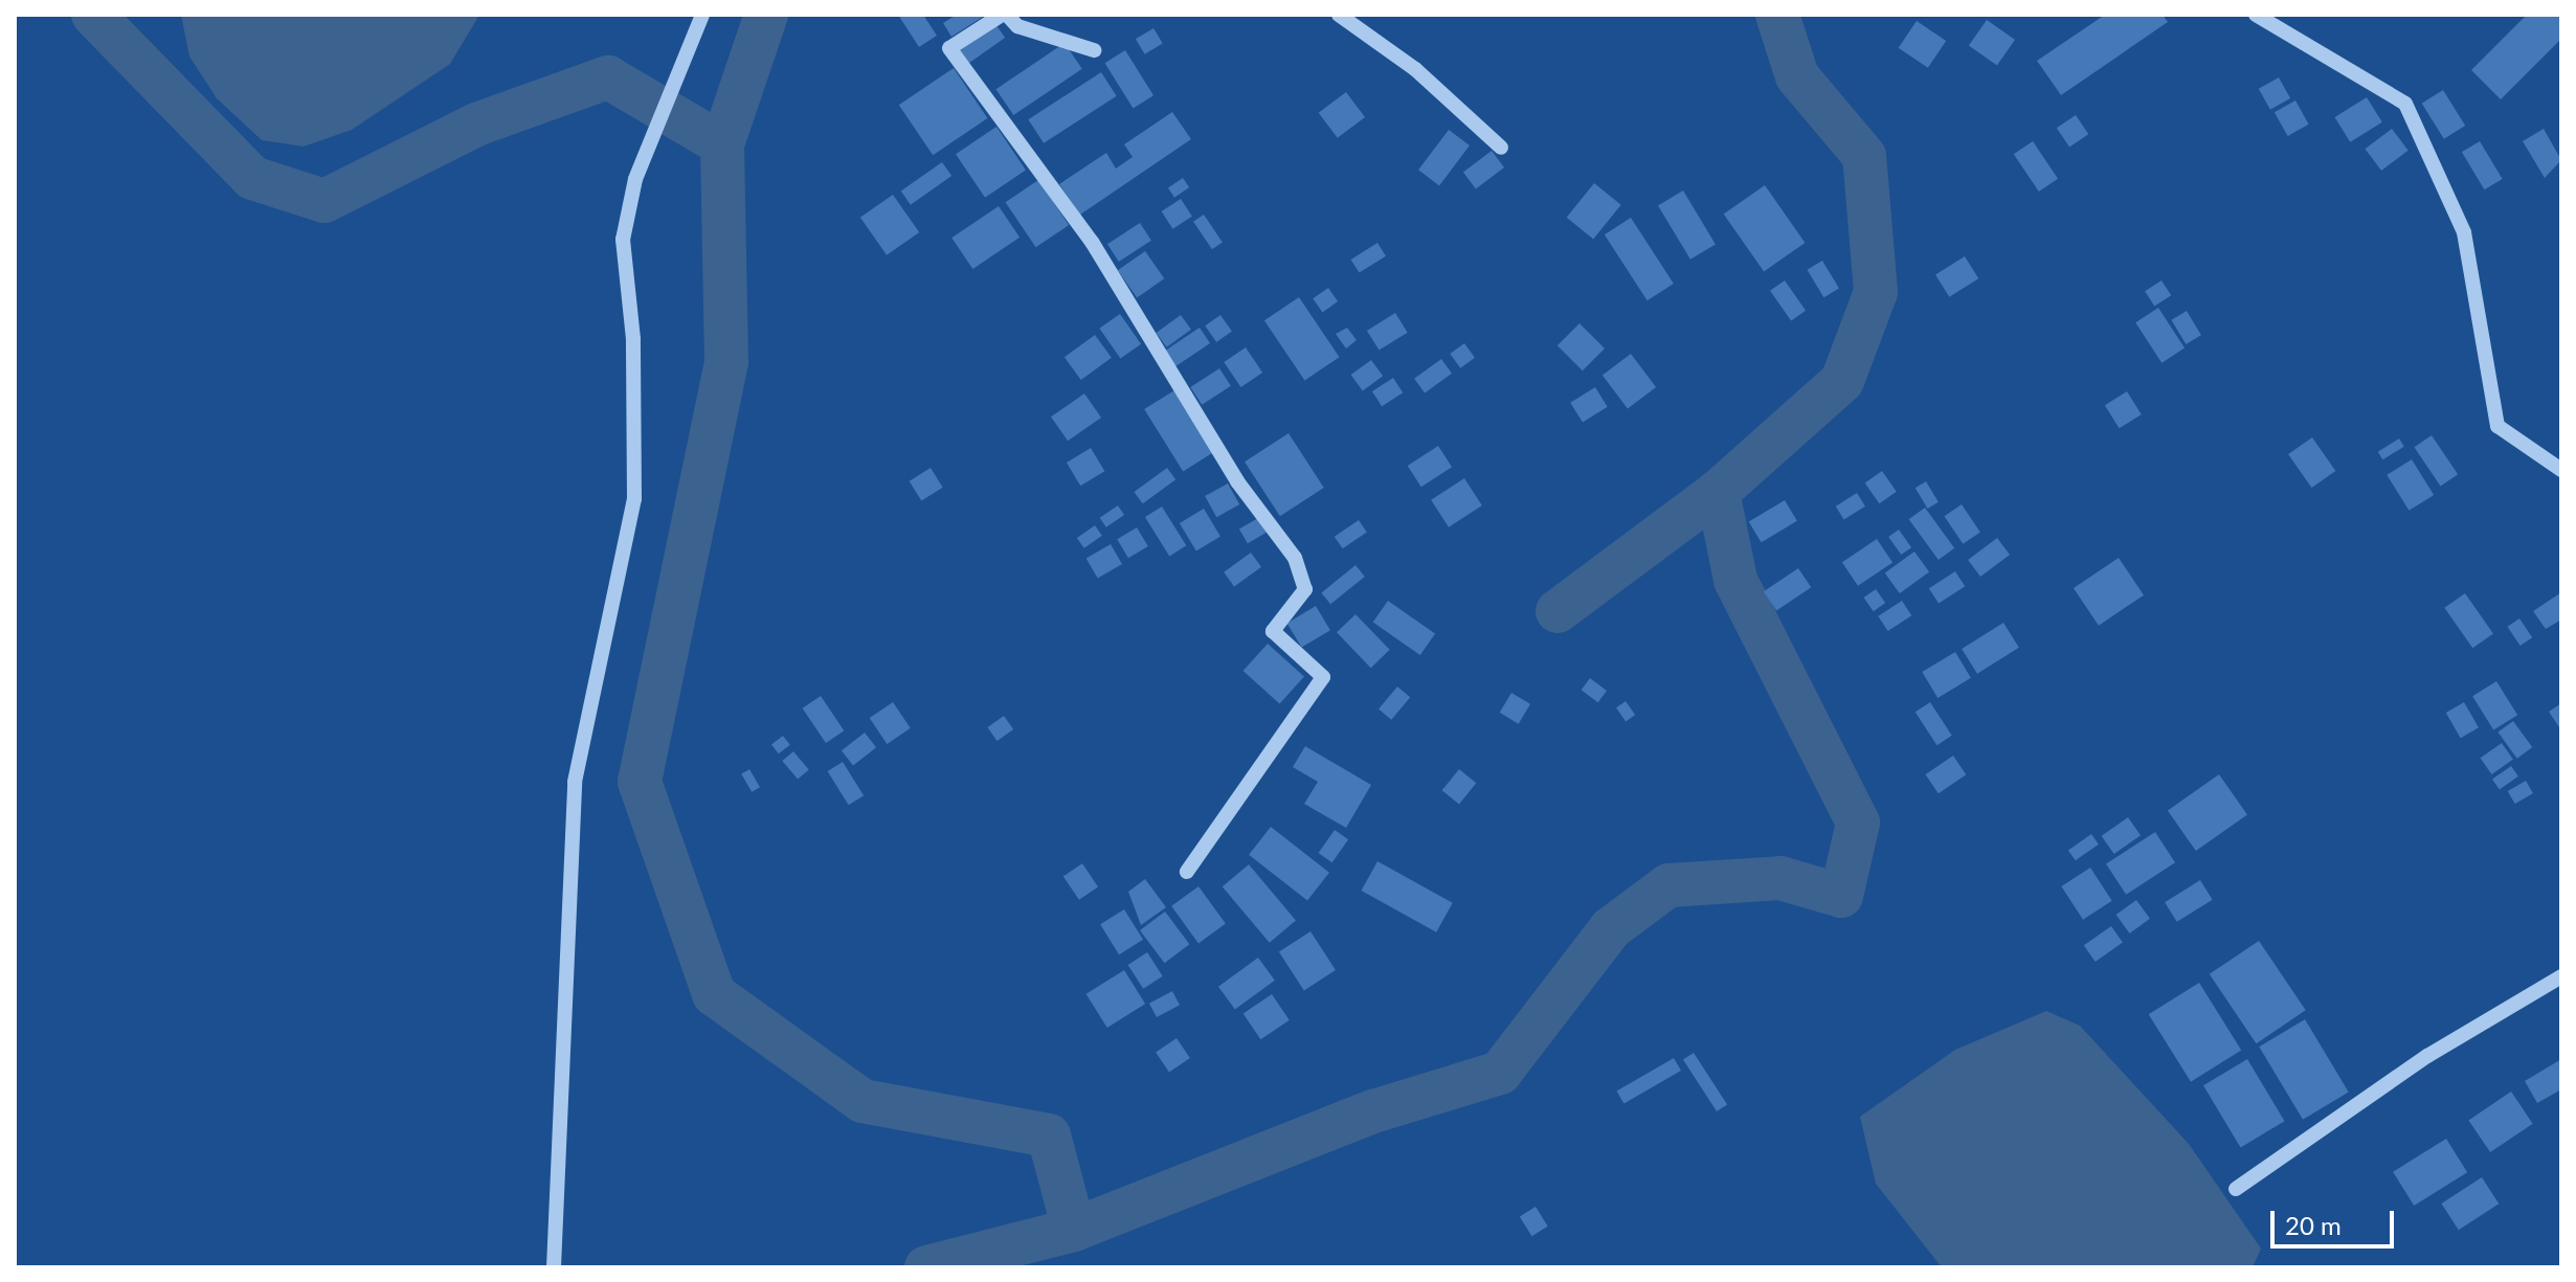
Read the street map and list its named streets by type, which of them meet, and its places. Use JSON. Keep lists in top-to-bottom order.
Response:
{
  "scale_bar": "20 m"
}
